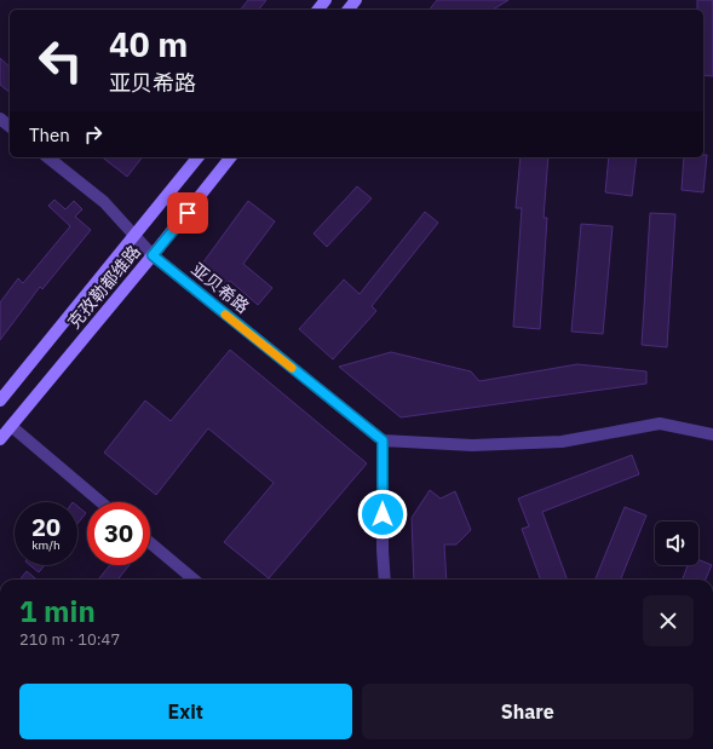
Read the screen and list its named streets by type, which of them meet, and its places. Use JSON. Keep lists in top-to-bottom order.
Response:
{
  "streets": {
    "main road": ["克孜勒都维路"],
    "street": ["亚贝希路"]
  },
  "crossings": [
    ["克孜勒都维路", "亚贝希路"]
  ],
  "page": {
    "turn": ["40 m", "亚贝希路"],
    "then": "Then",
    "speed": "20 km/h",
    "limit": "30",
    "heading": ["1 min", "210 m · 10:47"],
    "buttons": ["Exit", "Share"]
  }
}
